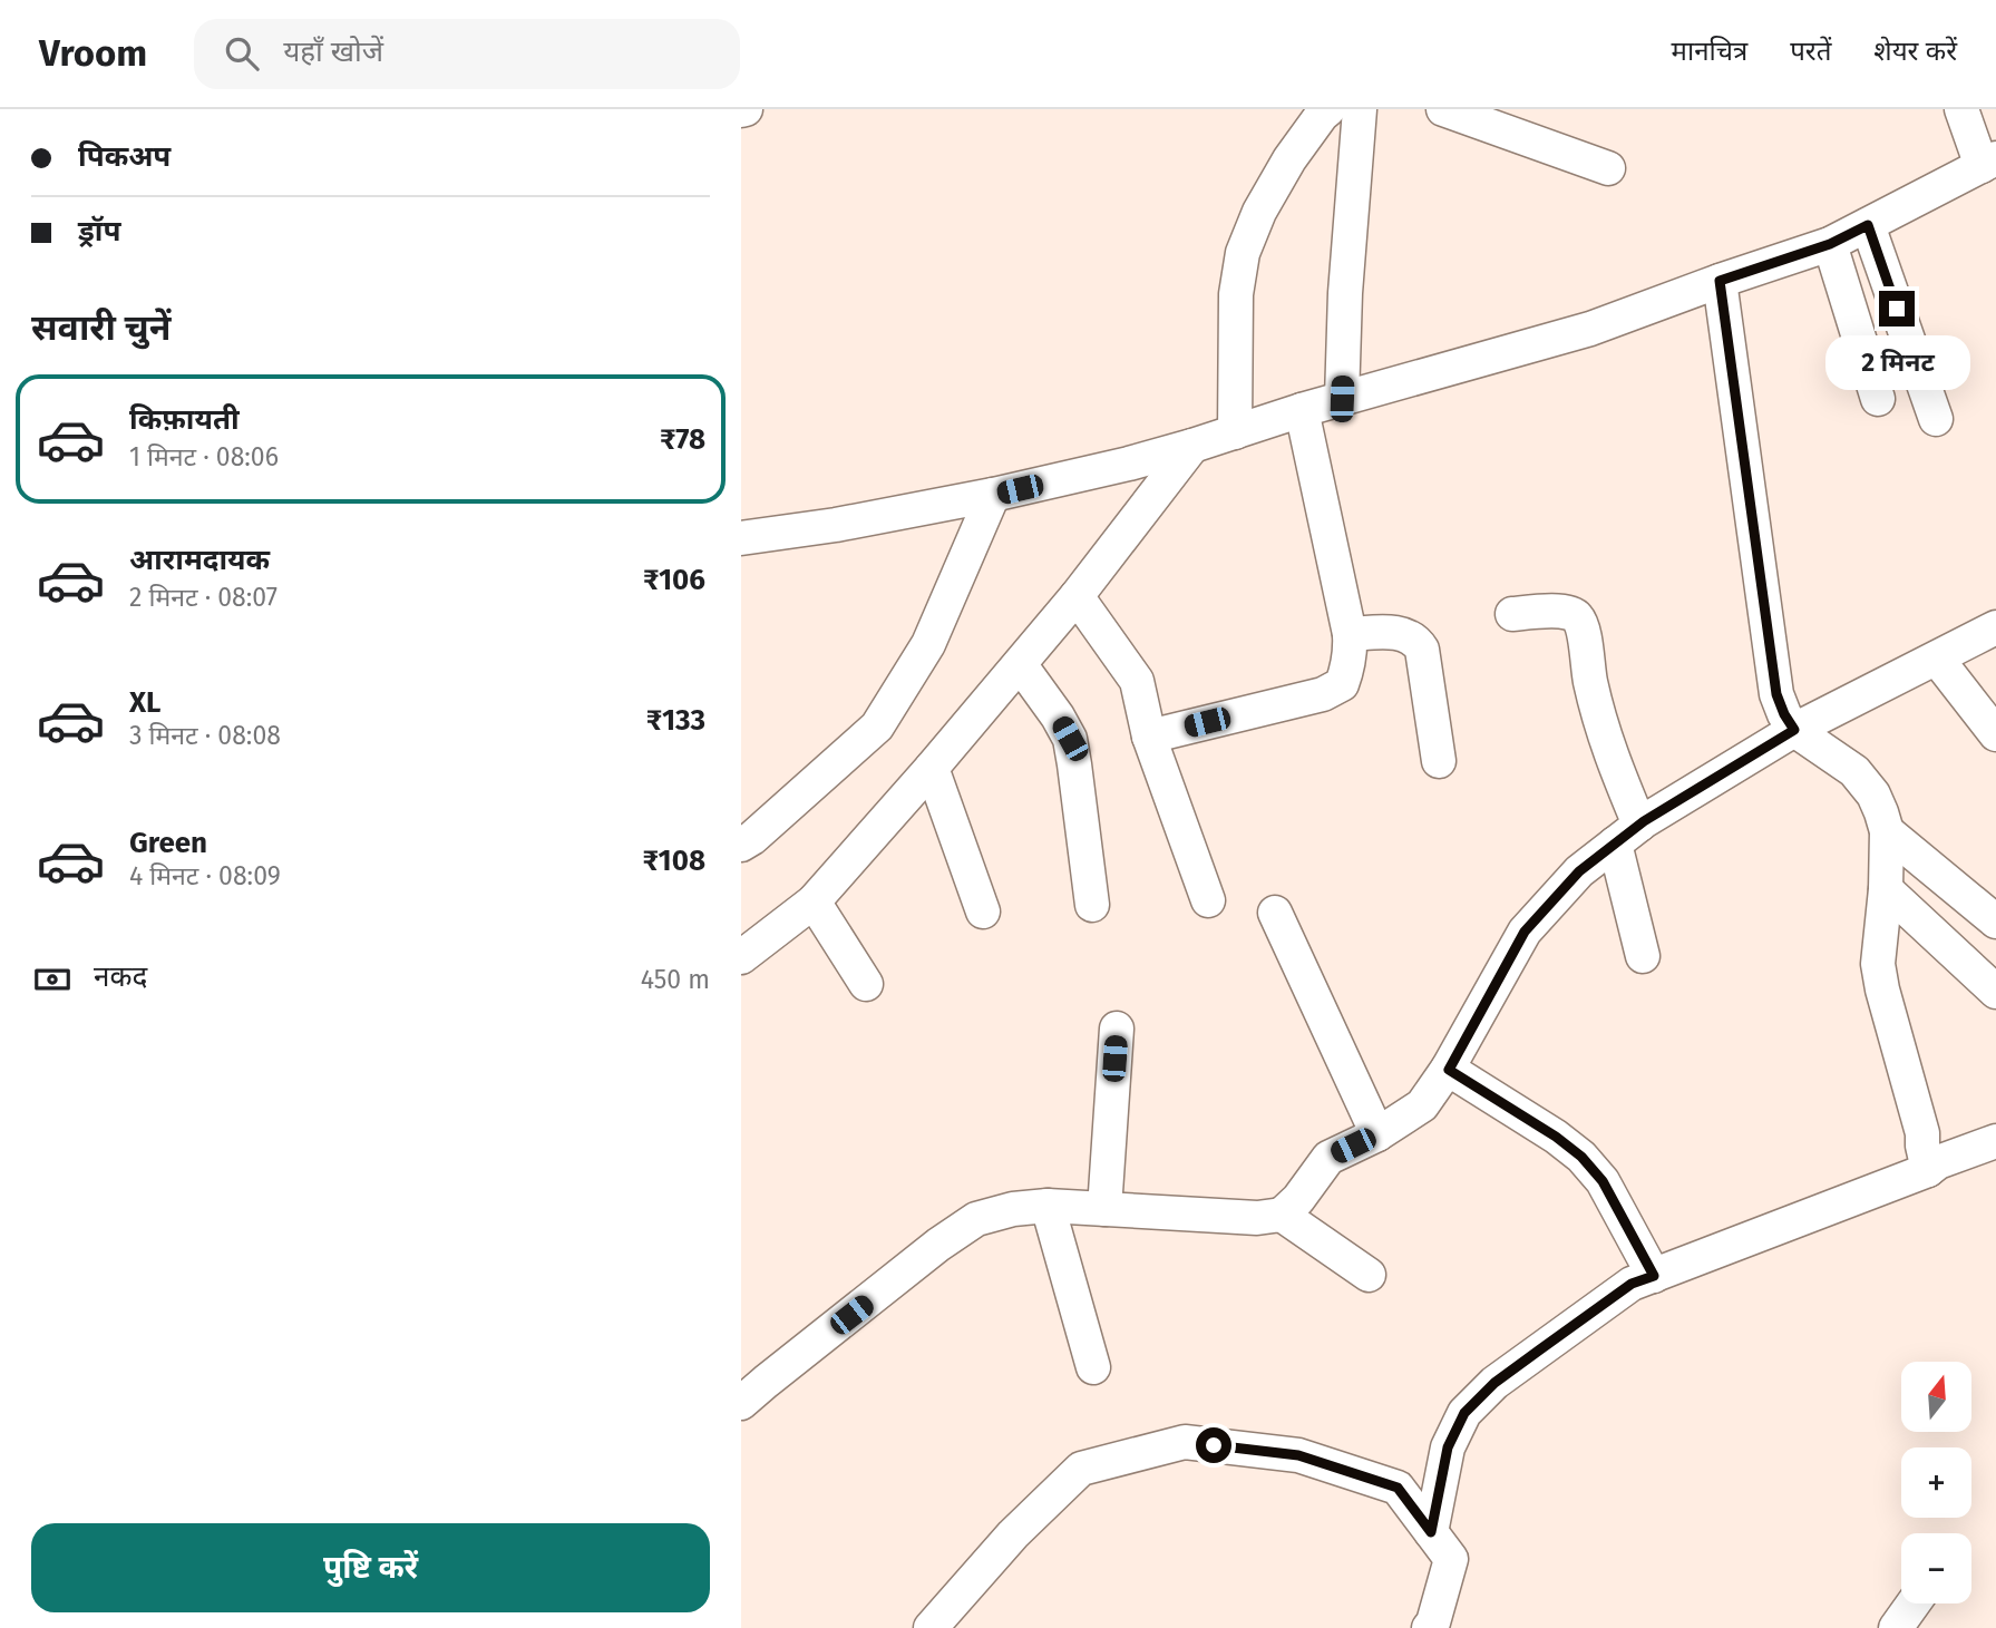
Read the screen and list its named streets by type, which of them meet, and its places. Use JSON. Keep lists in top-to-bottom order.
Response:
{
  "north": "top",
  "page": {
    "header": "Vroom",
    "search": "यहाँ खोजें",
    "nav": ["मानचित्र", "परतें", "शेयर करें"],
    "banner": ["पिकअप", "ड्रॉप"],
    "heading": "सवारी चुनें",
    "bubble": "2 मिनट",
    "list": [
      {
        "name": "किफ़ायती",
        "note": "1 मिनट · 08:06",
        "value": "₹78"
      },
      {
        "name": "आरामदायक",
        "note": "2 मिनट · 08:07",
        "value": "₹106"
      },
      {
        "name": "XL",
        "note": "3 मिनट · 08:08",
        "value": "₹133"
      },
      {
        "name": "Green",
        "note": "4 मिनट · 08:09",
        "value": "₹108"
      }
    ],
    "pay": ["नकद", "450 m"],
    "map_buttons": ["+", "−"],
    "buttons": "पुष्टि करें"
  }
}
